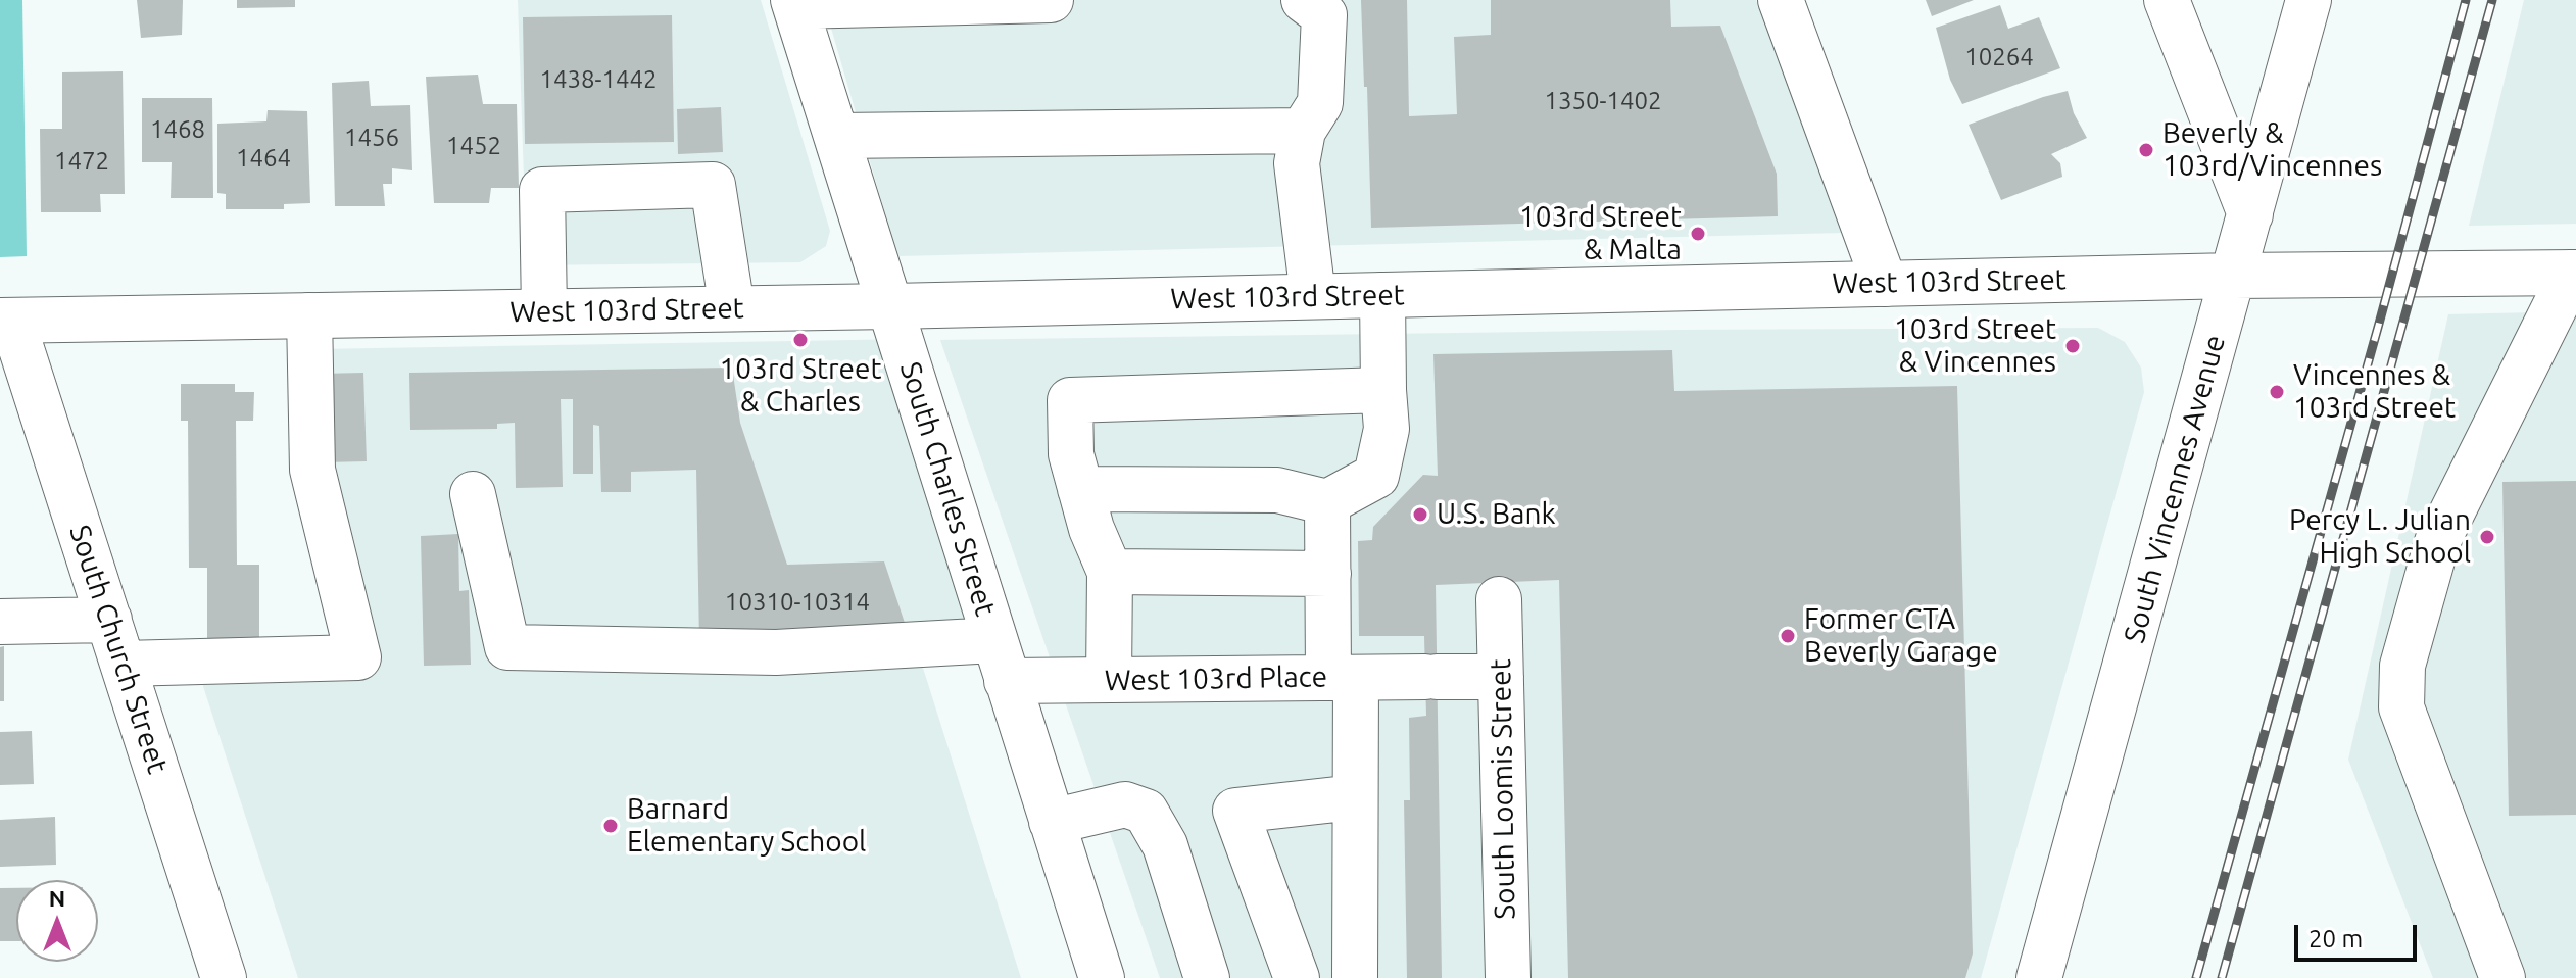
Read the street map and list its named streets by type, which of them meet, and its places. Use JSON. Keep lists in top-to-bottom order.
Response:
{
  "streets": {
    "main road": [
      "West 103rd Street",
      "South Charles Street",
      "South Vincennes Avenue",
      "South Church Street",
      "West 103rd Place",
      "South Loomis Street"
    ]
  },
  "crossings": [
    ["West 103rd Street", "South Charles Street"],
    ["West 103rd Street", "South Vincennes Avenue"],
    ["West 103rd Street", "South Church Street"],
    ["South Charles Street", "West 103rd Place"],
    ["West 103rd Place", "South Loomis Street"]
  ],
  "places": [
    "Beverly & 103rd/Vincennes",
    "103rd Street & Malta",
    "103rd Street & Charles",
    "103rd Street & Vincennes",
    "Vincennes & 103rd Street",
    "U.S. Bank",
    "Percy L. Julian High School",
    "Former CTA Beverly Garage",
    "Barnard Elementary School"
  ],
  "house_numbers": [
    "10264",
    "1438-1442",
    "1350-1402",
    "1468",
    "1456",
    "1452",
    "1464",
    "1472",
    "10310-10314"
  ],
  "scale_bar": "20 m",
  "north": "top"
}
